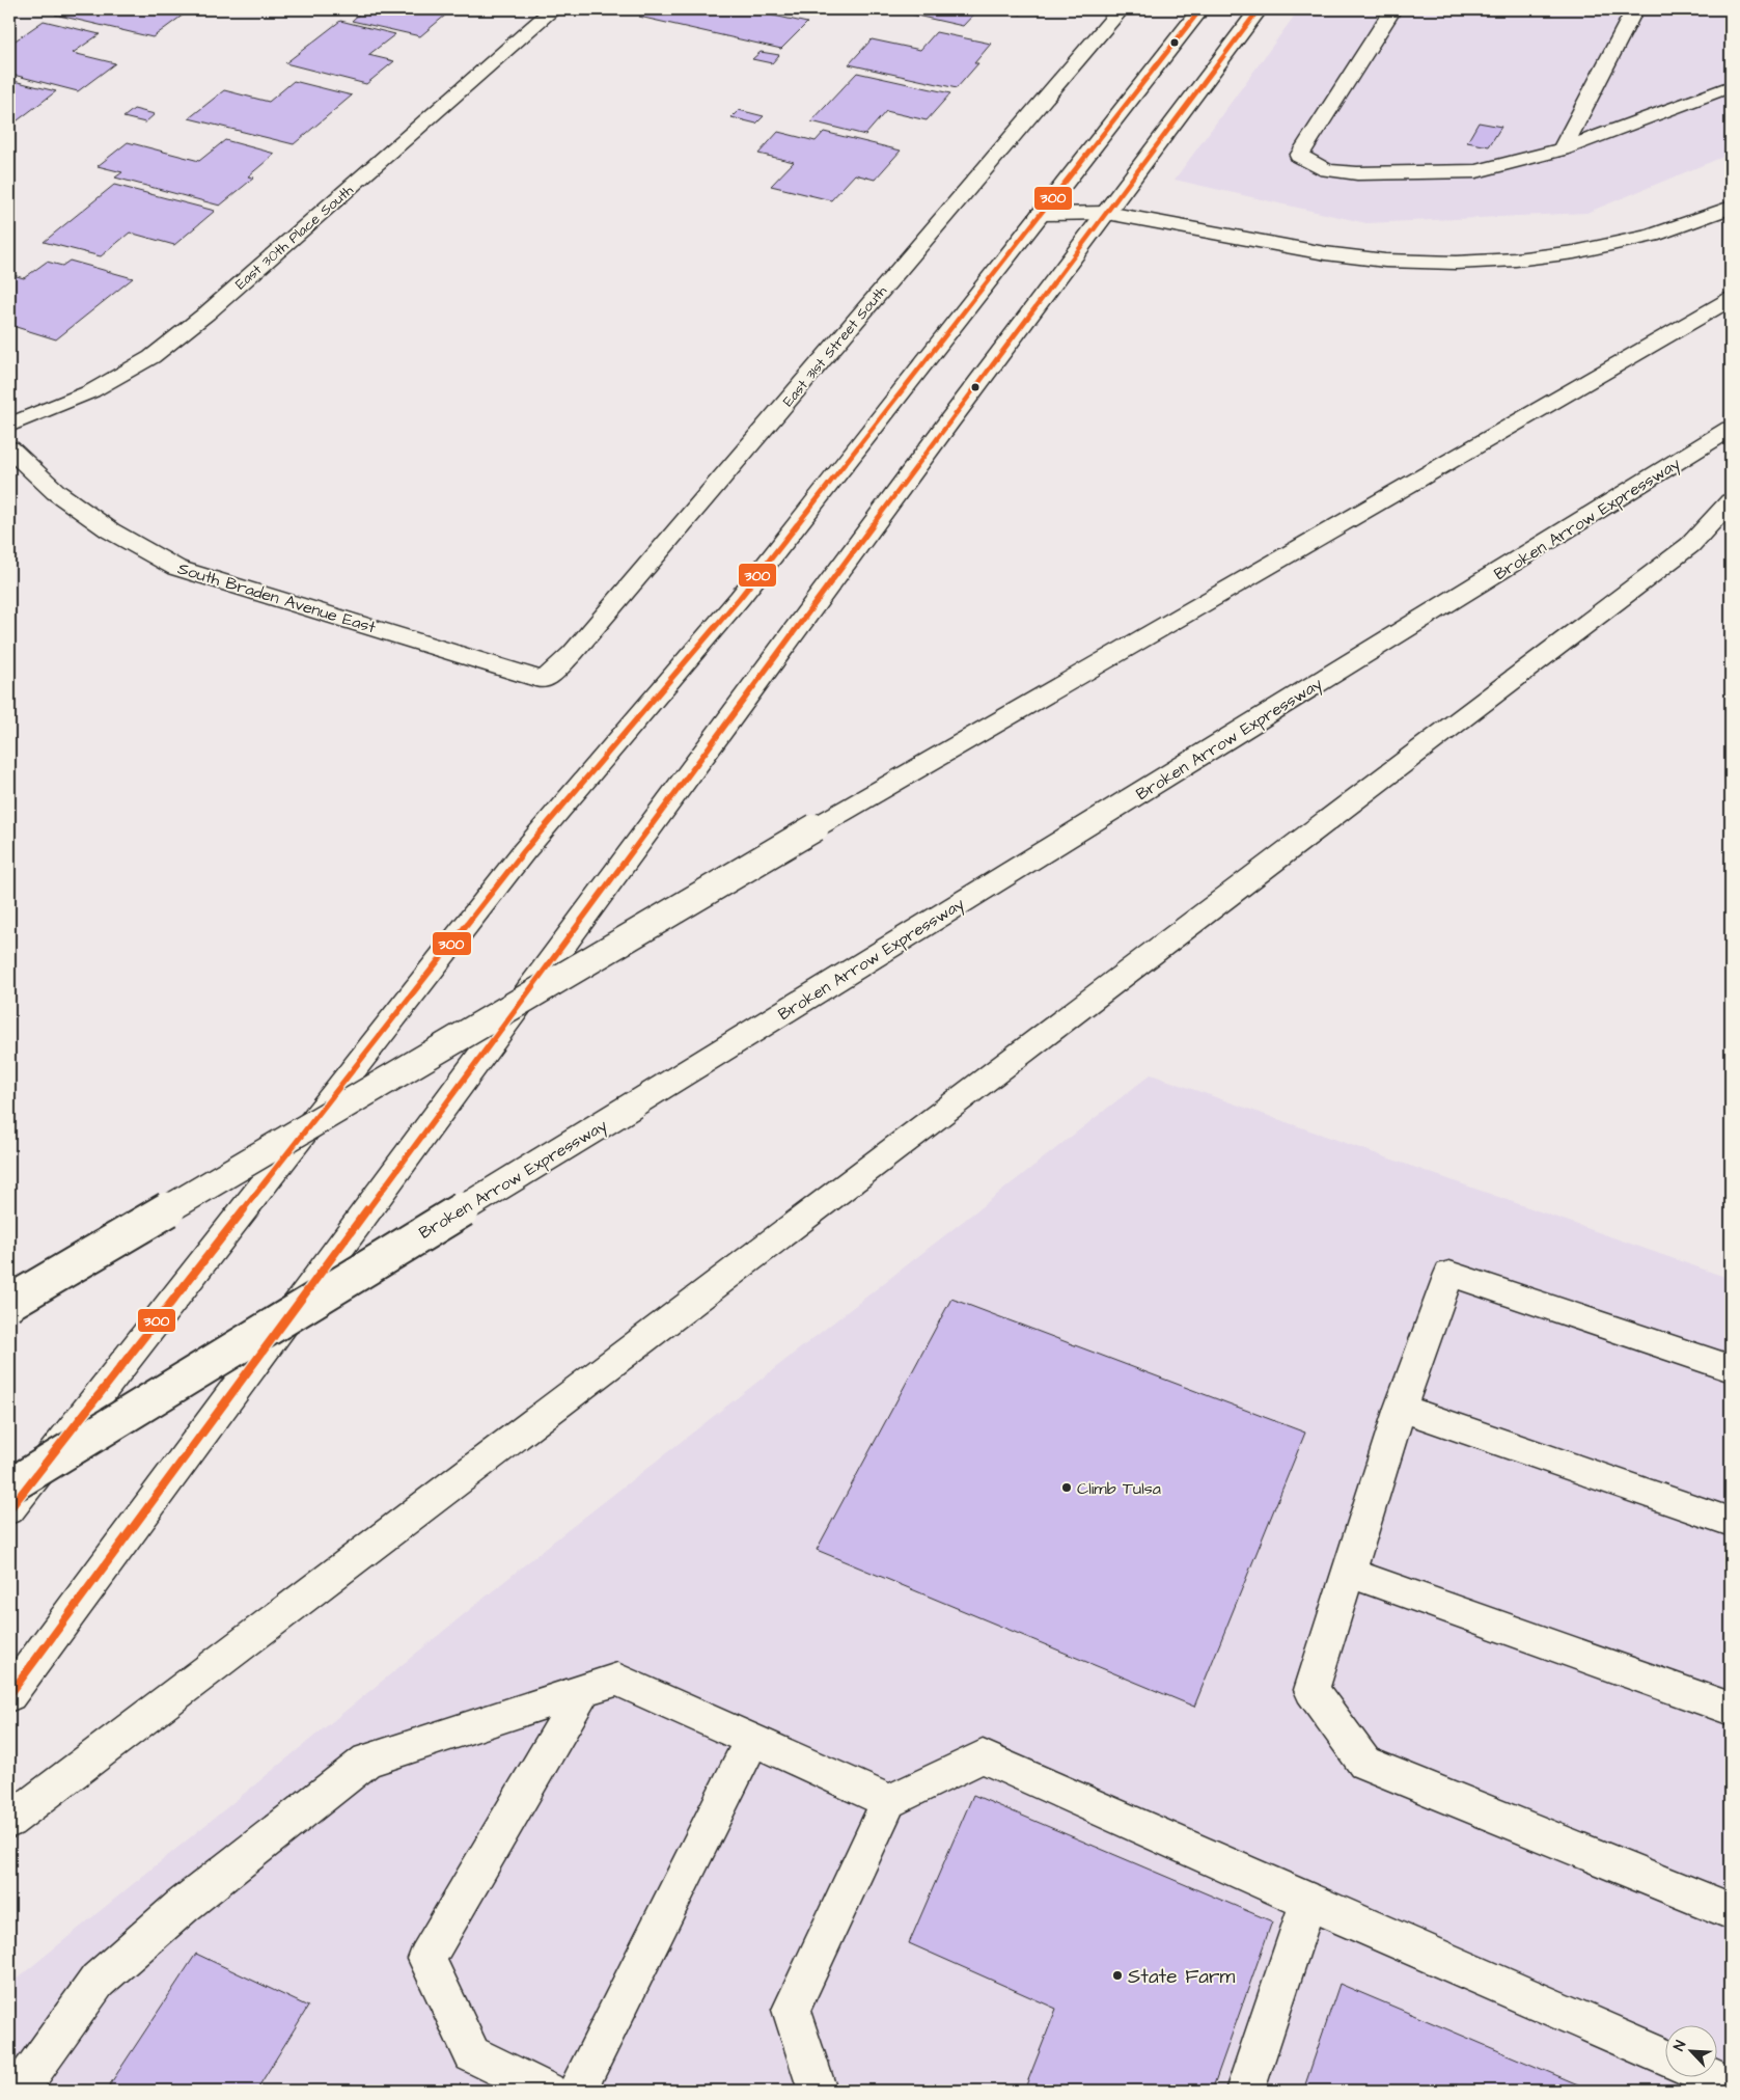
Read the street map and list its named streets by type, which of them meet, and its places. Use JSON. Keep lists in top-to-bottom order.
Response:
{
  "streets": {
    "main road": [
      "East 30th Place South",
      "East 31st Street South",
      "Broken Arrow Expressway",
      "South Braden Avenue East"
    ]
  },
  "crossings": [
    ["East 31st Street South", "South Braden Avenue East"]
  ],
  "places": ["Climb Tulsa", "State Farm"],
  "lines": ["transit line 300"],
  "north": "top left"
}
